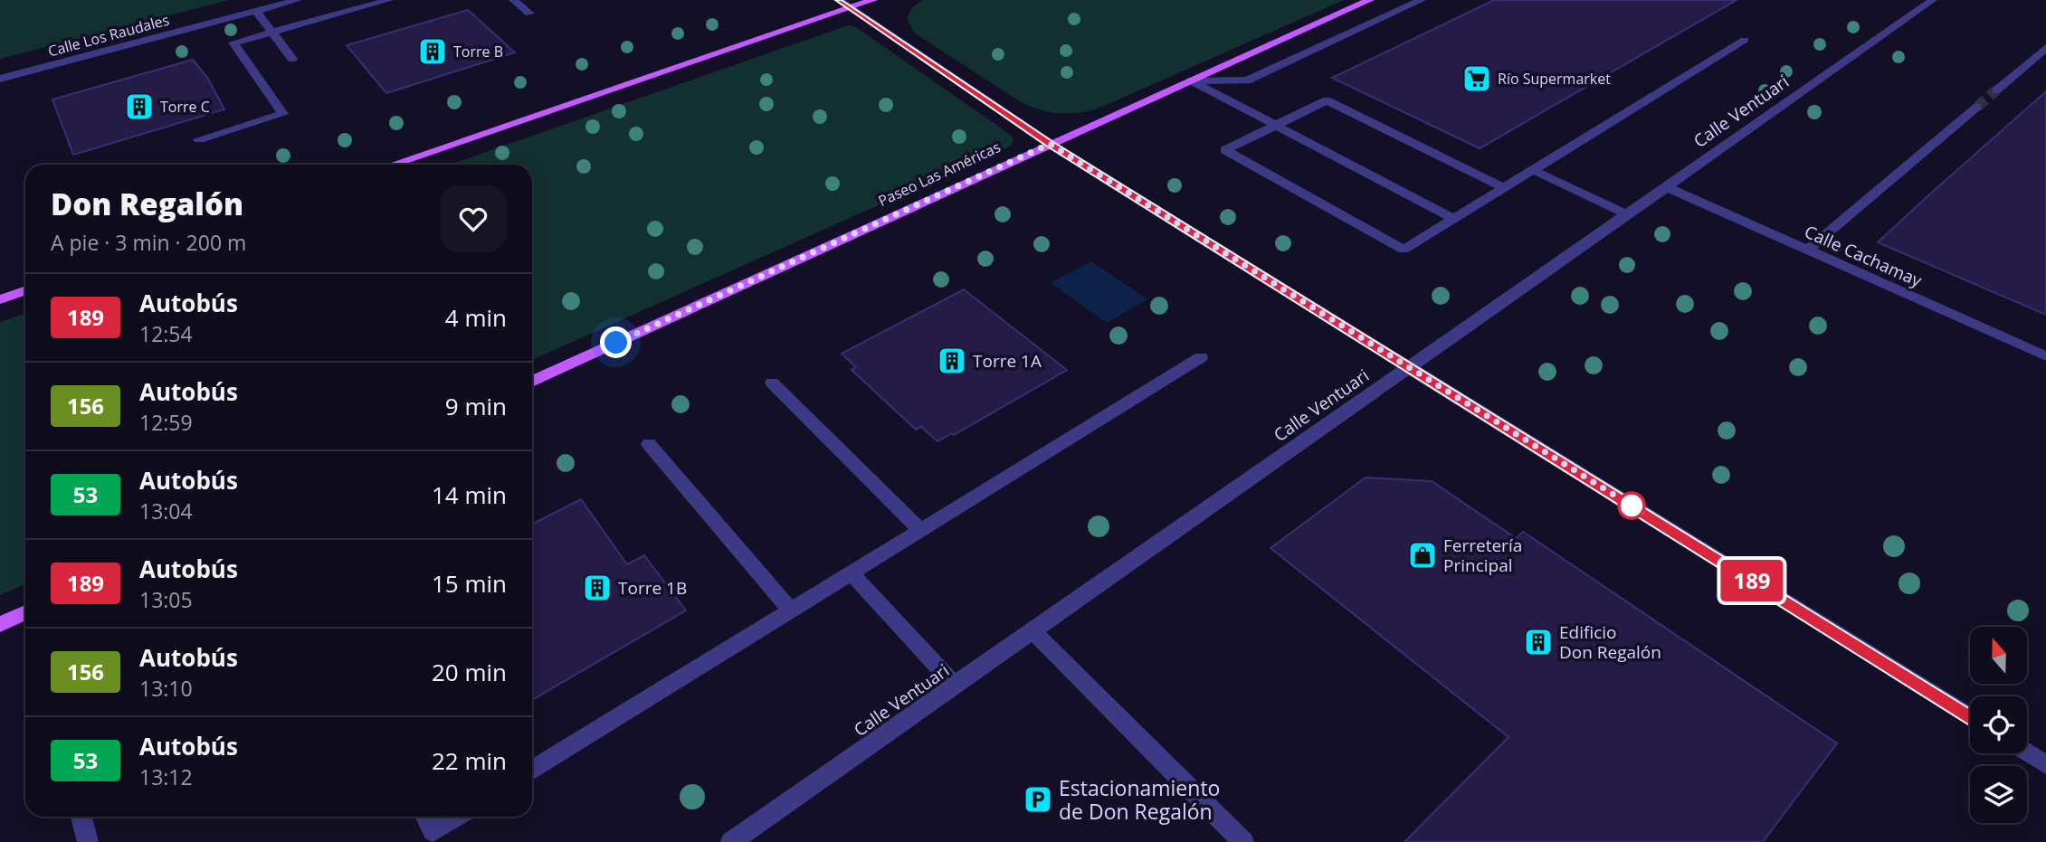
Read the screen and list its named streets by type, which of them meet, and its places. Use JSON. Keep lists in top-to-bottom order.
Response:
{
  "streets": {
    "main road": ["Paseo Las Américas"],
    "street": ["Calle Los Raudales", "Calle Ventuari", "Calle Cachamay"]
  },
  "crossings": [
    ["Calle Ventuari", "Calle Cachamay"]
  ],
  "places": {
    "building": [
      "Torre B",
      "Torre C",
      "Torre 1A",
      "Torre 1B",
      "Edificio Don Regalón"
    ],
    "supermarket": ["Río Supermarket"],
    "shop": ["Ferretería Principal"],
    "parking": ["Estacionamiento de Don Regalón"]
  },
  "lines": ["bus line 189"],
  "north": "top",
  "page": {
    "on_map": "189",
    "heading": ["Don Regalón", "A pie · 3 min · 200 m"],
    "list": [
      {
        "mark": "189",
        "name": "Autobús",
        "note": "12:54",
        "value": "4 min"
      },
      {
        "mark": "156",
        "name": "Autobús",
        "note": "12:59",
        "value": "9 min"
      },
      {
        "mark": "53",
        "name": "Autobús",
        "note": "13:04",
        "value": "14 min"
      },
      {
        "mark": "189",
        "name": "Autobús",
        "note": "13:05",
        "value": "15 min"
      },
      {
        "mark": "156",
        "name": "Autobús",
        "note": "13:10",
        "value": "20 min"
      },
      {
        "mark": "53",
        "name": "Autobús",
        "note": "13:12",
        "value": "22 min"
      }
    ]
  }
}
